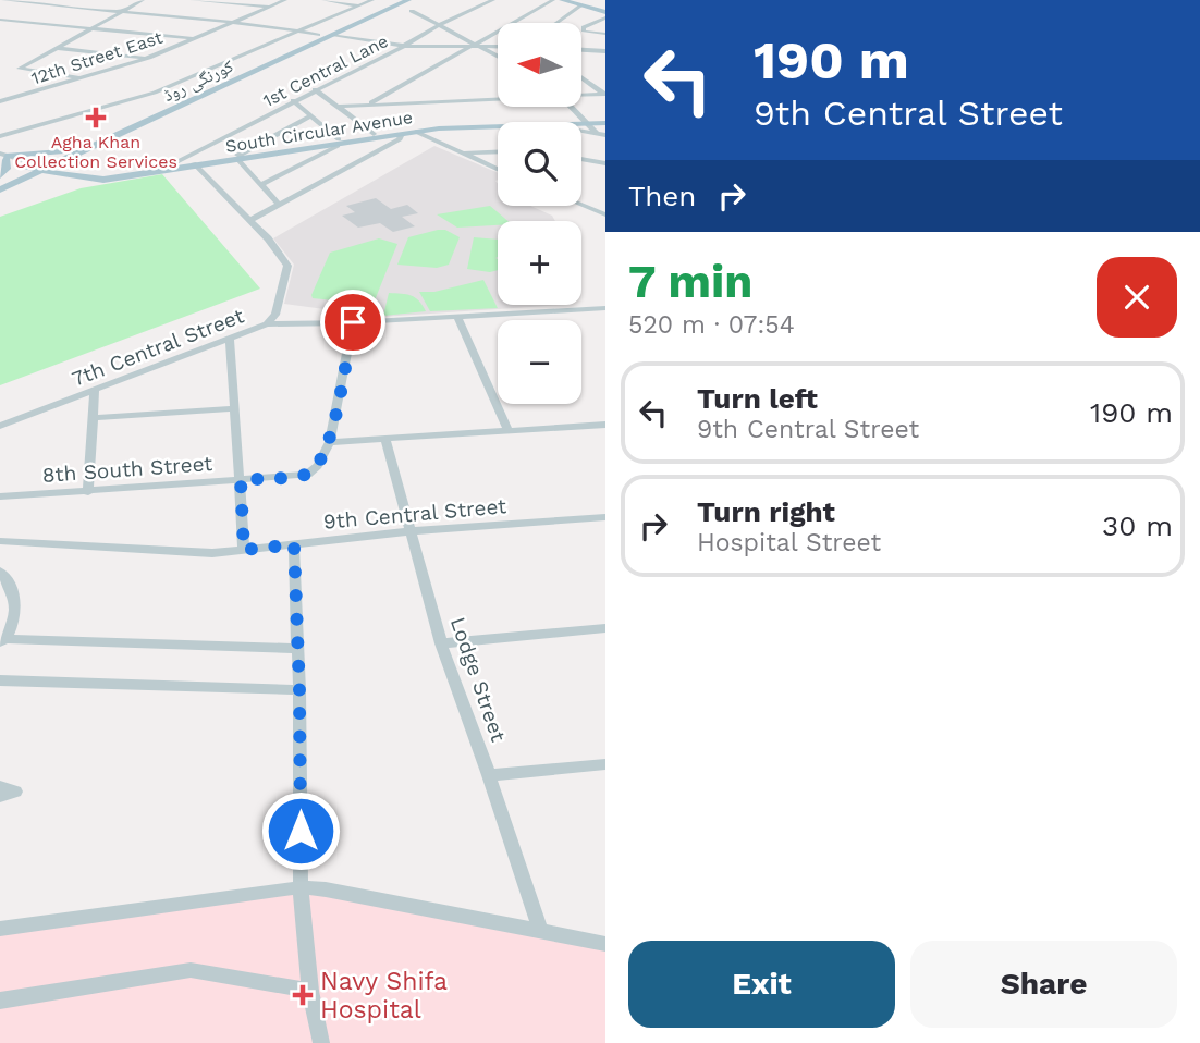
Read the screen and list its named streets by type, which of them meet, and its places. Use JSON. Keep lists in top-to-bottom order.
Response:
{
  "streets": {
    "main road": ["کورنگی روڈ", "South Circular Avenue"],
    "street": [
      "12th Street East",
      "1st Central Lane",
      "7th Central Street",
      "8th South Street",
      "9th Central Street",
      "Lodge Street"
    ]
  },
  "crossings": [
    ["1st Central Lane", "South Circular Avenue"],
    ["کورنگی روڈ", "South Circular Avenue"],
    ["9th Central Street", "Lodge Street"]
  ],
  "places": {
    "health": ["Agha Khan Collection Services", "Navy Shifa Hospital"]
  },
  "north": "left",
  "page": {
    "turn": ["190 m", "9th Central Street"],
    "map_buttons": ["+", "−"],
    "then": "Then",
    "heading": ["7 min", "520 m · 07:54"],
    "list": [
      {
        "name": "Turn left",
        "note": "9th Central Street",
        "value": "190 m"
      },
      {
        "name": "Turn right",
        "note": "Hospital Street",
        "value": "30 m"
      }
    ],
    "buttons": ["Exit", "Share"]
  }
}
